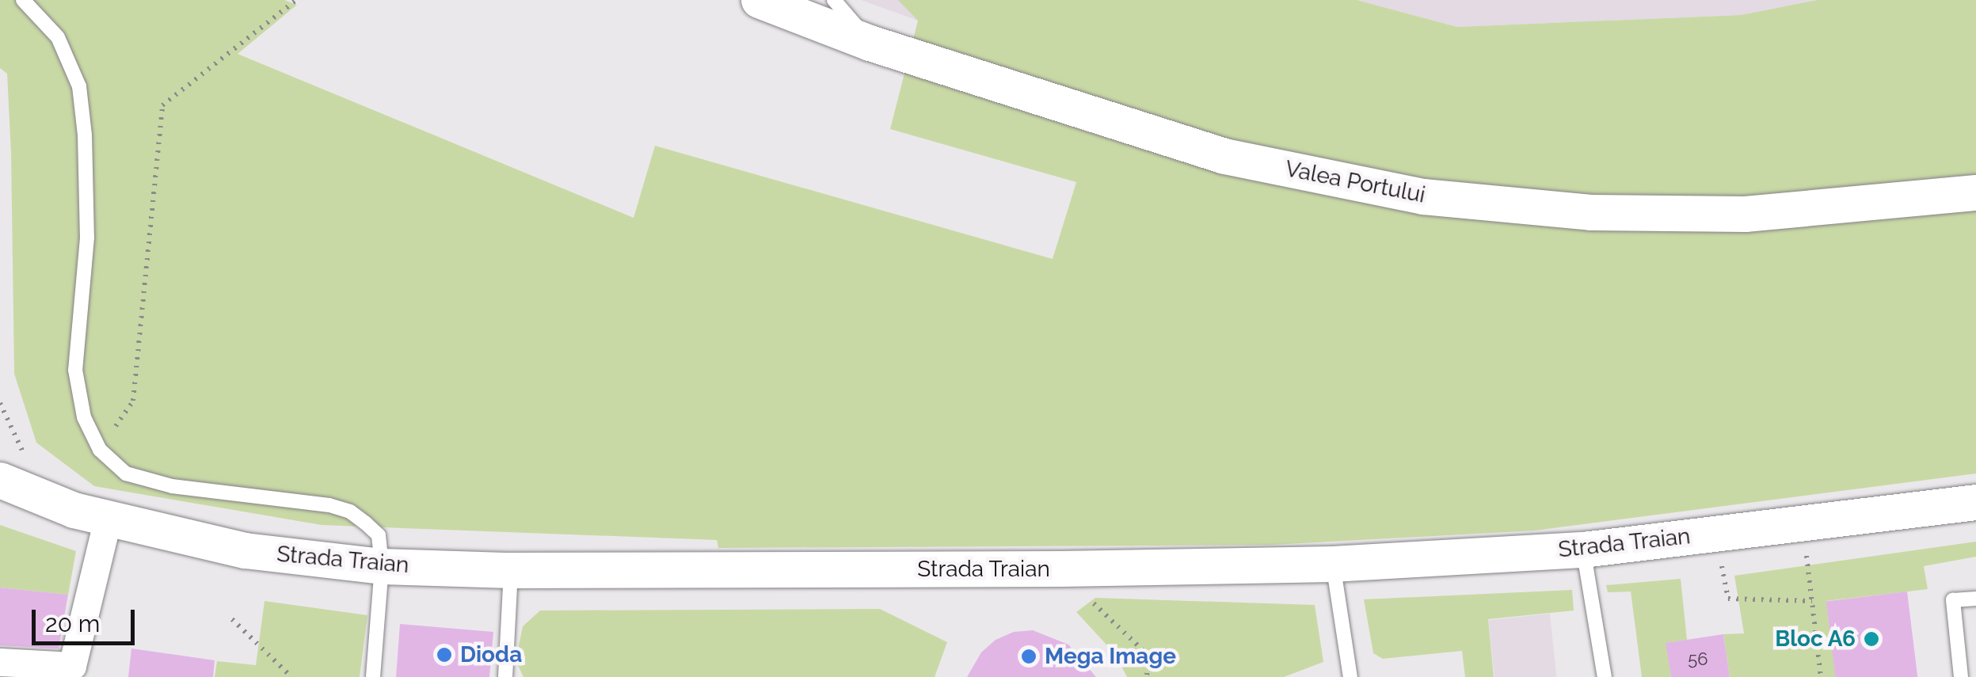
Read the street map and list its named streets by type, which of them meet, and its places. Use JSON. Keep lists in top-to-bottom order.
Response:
{
  "streets": {
    "street": ["Valea Portului", "Strada Traian"]
  },
  "places": ["Bloc A6", "Dioda", "Mega Image"],
  "house_numbers": ["56"],
  "scale_bar": "20 m"
}
